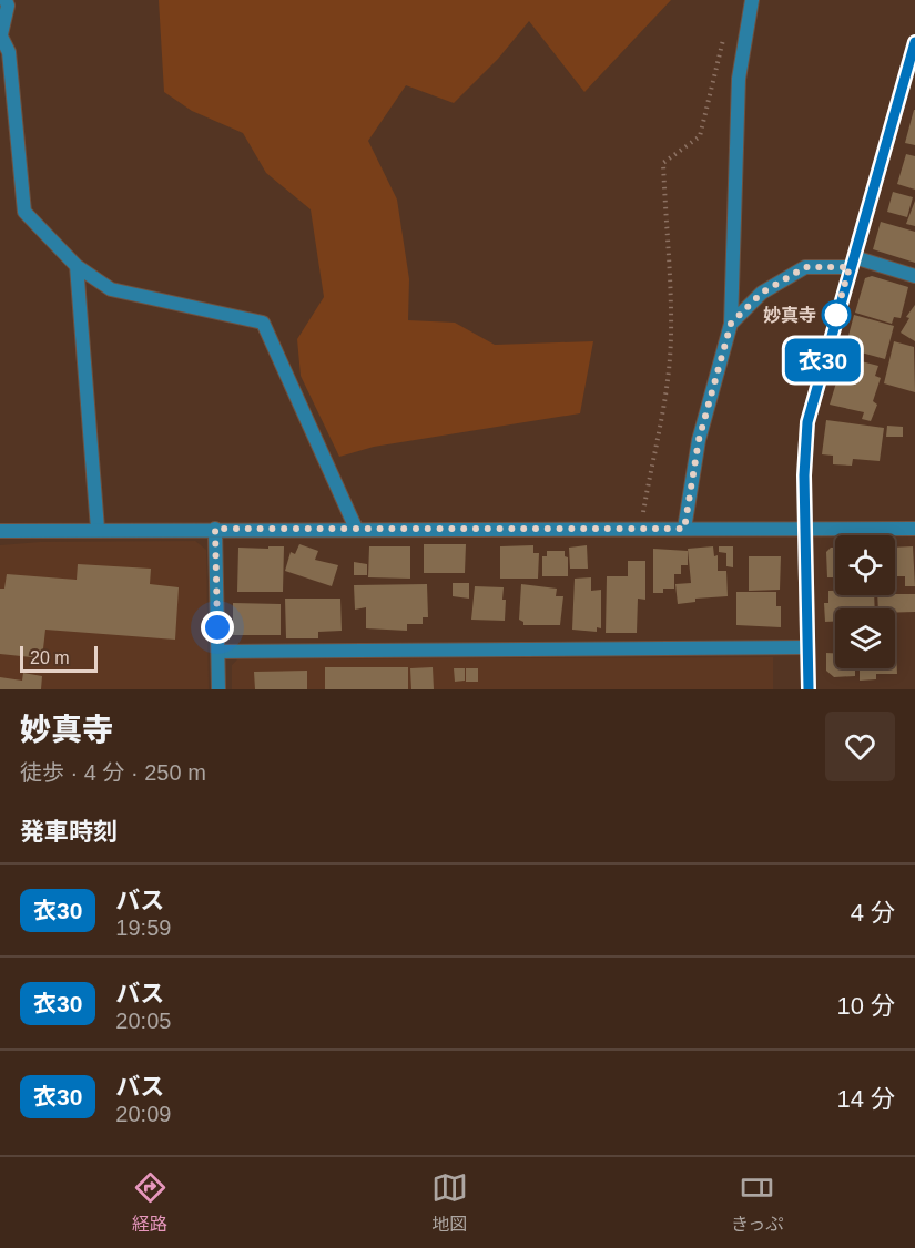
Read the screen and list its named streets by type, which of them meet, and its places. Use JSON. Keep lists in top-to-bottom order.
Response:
{
  "places": ["妙真寺"],
  "lines": ["bus line 衣30"],
  "scale_bar": "20 m",
  "page": {
    "on_map": "衣30",
    "scale": "20 m",
    "heading": [
      ["妙真寺", "徒歩 · 4 分 · 250 m"],
      "発車時刻"
    ],
    "list": [
      {
        "mark": "衣30",
        "name": "バス",
        "note": "19:59",
        "value": "4 分"
      },
      {
        "mark": "衣30",
        "name": "バス",
        "note": "20:05",
        "value": "10 分"
      },
      {
        "mark": "衣30",
        "name": "バス",
        "note": "20:09",
        "value": "14 分"
      }
    ],
    "tabs": ["経路", "地図", "きっぷ"]
  }
}
